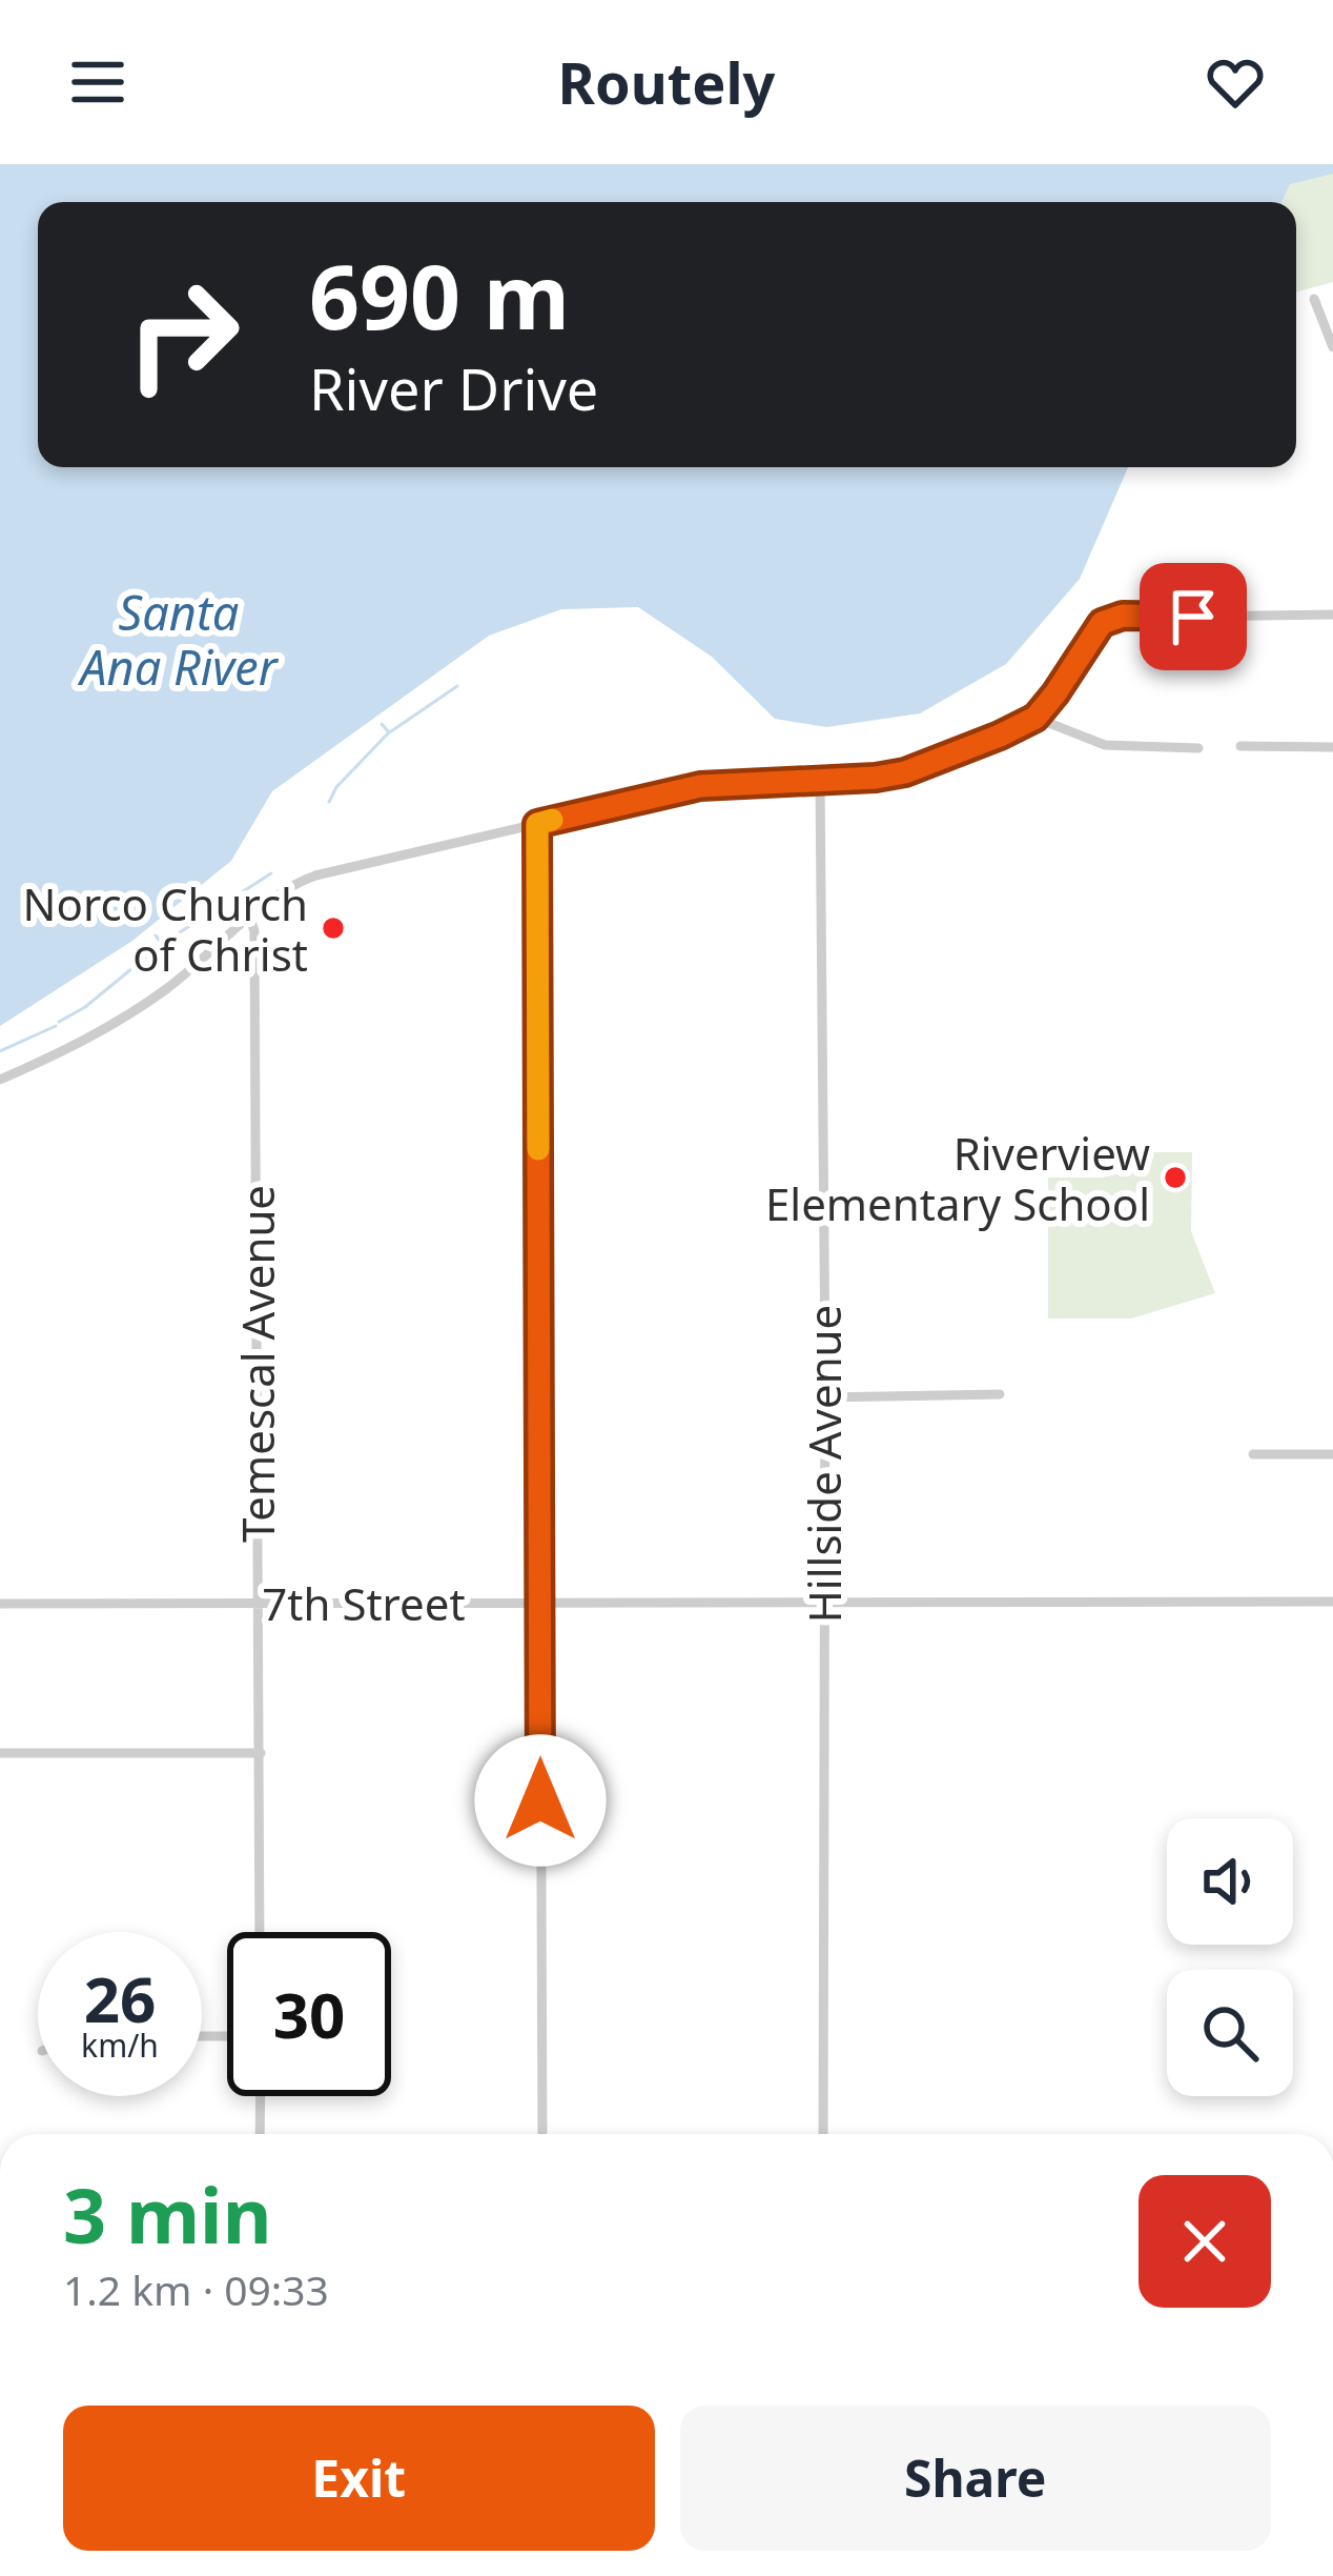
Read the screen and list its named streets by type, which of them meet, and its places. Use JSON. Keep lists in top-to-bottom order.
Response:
{
  "streets": {
    "street": ["Temescal Avenue", "Hillside Avenue", "7th Street"]
  },
  "crossings": [
    ["Temescal Avenue", "7th Street"],
    ["Hillside Avenue", "7th Street"]
  ],
  "water": ["Santa Ana River"],
  "places": ["Norco Church of Christ", "Riverview Elementary School"],
  "page": {
    "header": "Routely",
    "turn": ["690 m", "River Drive"],
    "speed": "26 km/h",
    "limit": "30",
    "heading": ["3 min", "1.2 km · 09:33"],
    "buttons": ["Exit", "Share"]
  }
}
